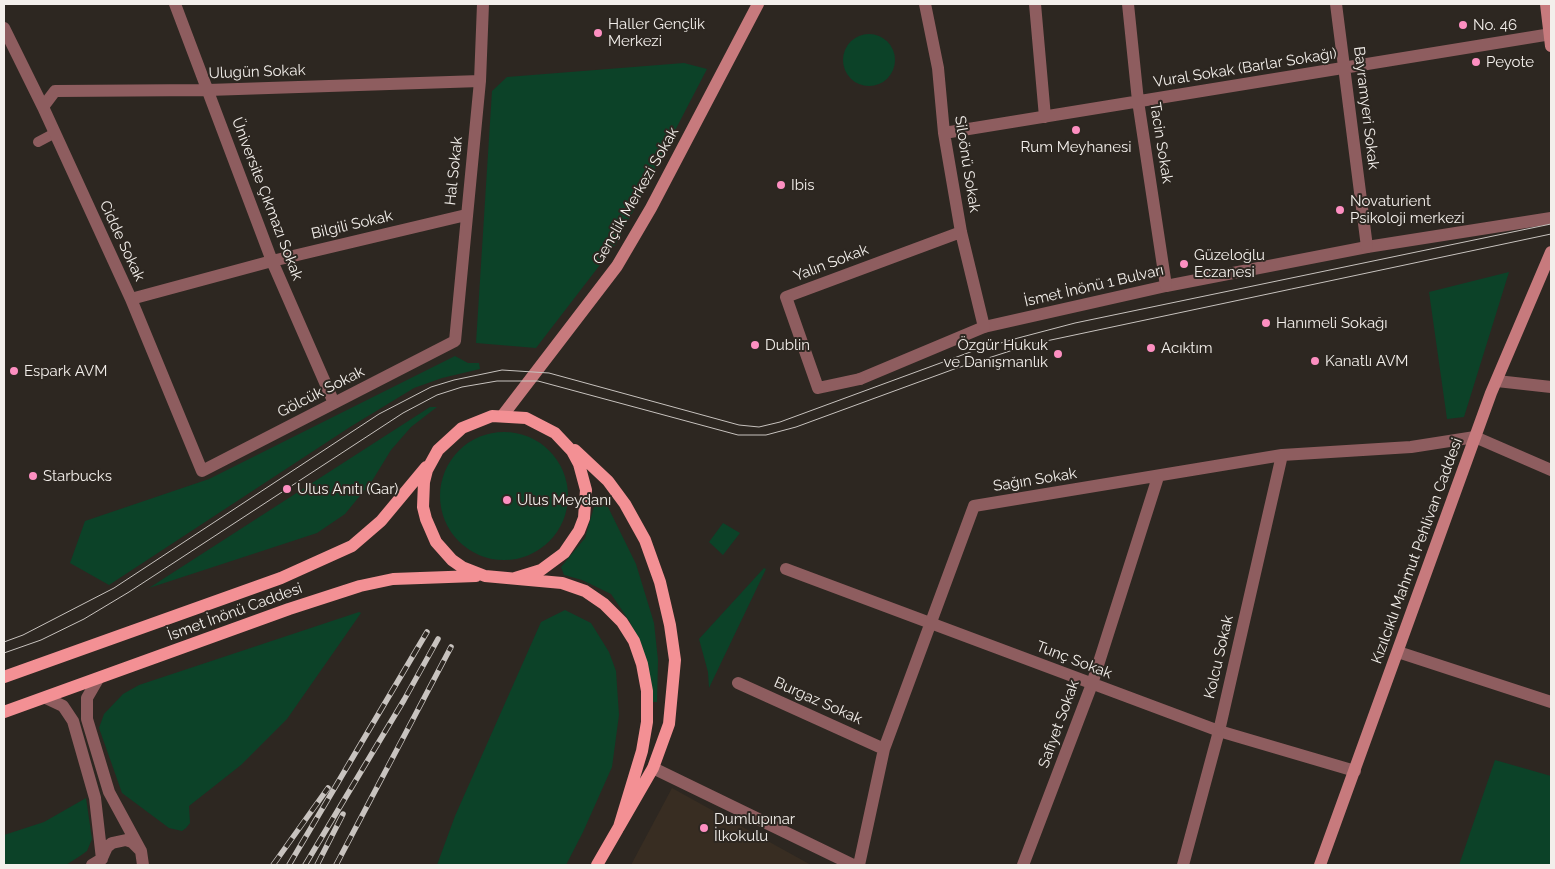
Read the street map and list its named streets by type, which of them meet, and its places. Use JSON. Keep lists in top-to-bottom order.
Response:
{
  "streets": {
    "main road": ["Gençlik Merkezi Sokak", "Kızılcıklı Mahmut Pehlivan Caddesi", "İsmet İnönü Caddesi"],
    "street": [
      "Vural Sokak (Barlar Sokağı)",
      "Ulugün Sokak",
      "Bayramyeri Sokak",
      "Tacin Sokak",
      "Siloönü Sokak",
      "Hal Sokak",
      "Üniversite Çıkmazı Sokak",
      "Bilgili Sokak",
      "Cidde Sokak",
      "Yalın Sokak",
      "İsmet İnönü 1 Bulvarı",
      "Gölcük Sokak",
      "Sağın Sokak",
      "Kolcu Sokak",
      "Tunç Sokak",
      "Burgaz Sokak",
      "Safiyet Sokak"
    ]
  },
  "crossings": [
    ["Vural Sokak (Barlar Sokağı)", "Bayramyeri Sokak"],
    ["Vural Sokak (Barlar Sokağı)", "Tacin Sokak"],
    ["Vural Sokak (Barlar Sokağı)", "Siloönü Sokak"],
    ["Ulugün Sokak", "Hal Sokak"],
    ["Ulugün Sokak", "Üniversite Çıkmazı Sokak"],
    ["Ulugün Sokak", "Cidde Sokak"],
    ["Bayramyeri Sokak", "İsmet İnönü 1 Bulvarı"],
    ["Tacin Sokak", "İsmet İnönü 1 Bulvarı"],
    ["Siloönü Sokak", "Yalın Sokak"],
    ["Siloönü Sokak", "İsmet İnönü 1 Bulvarı"],
    ["Hal Sokak", "Bilgili Sokak"],
    ["Hal Sokak", "Gölcük Sokak"],
    ["Gençlik Merkezi Sokak", "İsmet İnönü Caddesi"],
    ["Üniversite Çıkmazı Sokak", "Bilgili Sokak"],
    ["Üniversite Çıkmazı Sokak", "Gölcük Sokak"],
    ["Bilgili Sokak", "Cidde Sokak"],
    ["Cidde Sokak", "Gölcük Sokak"],
    ["Yalın Sokak", "İsmet İnönü 1 Bulvarı"],
    ["Sağın Sokak", "Kızılcıklı Mahmut Pehlivan Caddesi"],
    ["Sağın Sokak", "Kolcu Sokak"],
    ["Sağın Sokak", "Tunç Sokak"],
    ["Sağın Sokak", "Burgaz Sokak"],
    ["Sağın Sokak", "Safiyet Sokak"],
    ["Kızılcıklı Mahmut Pehlivan Caddesi", "Tunç Sokak"],
    ["Kolcu Sokak", "Tunç Sokak"],
    ["Tunç Sokak", "Safiyet Sokak"]
  ],
  "places": [
    "No. 46",
    "Haller Gençlik Merkezi",
    "Peyote",
    "Rum Meyhanesi",
    "Ibis",
    "Novaturient Psikoloji merkezi",
    "Güzeloğlu Eczanesi",
    "Hanımeli Sokağı",
    "Dublin",
    "Acıktım",
    "Özgür Hukuk ve Danışmanlık",
    "Kanatlı AVM",
    "Espark AVM",
    "Starbucks",
    "Ulus Anıtı (Gar)",
    "Ulus Meydanı",
    "Dumlupınar İlkokulu"
  ]
}
